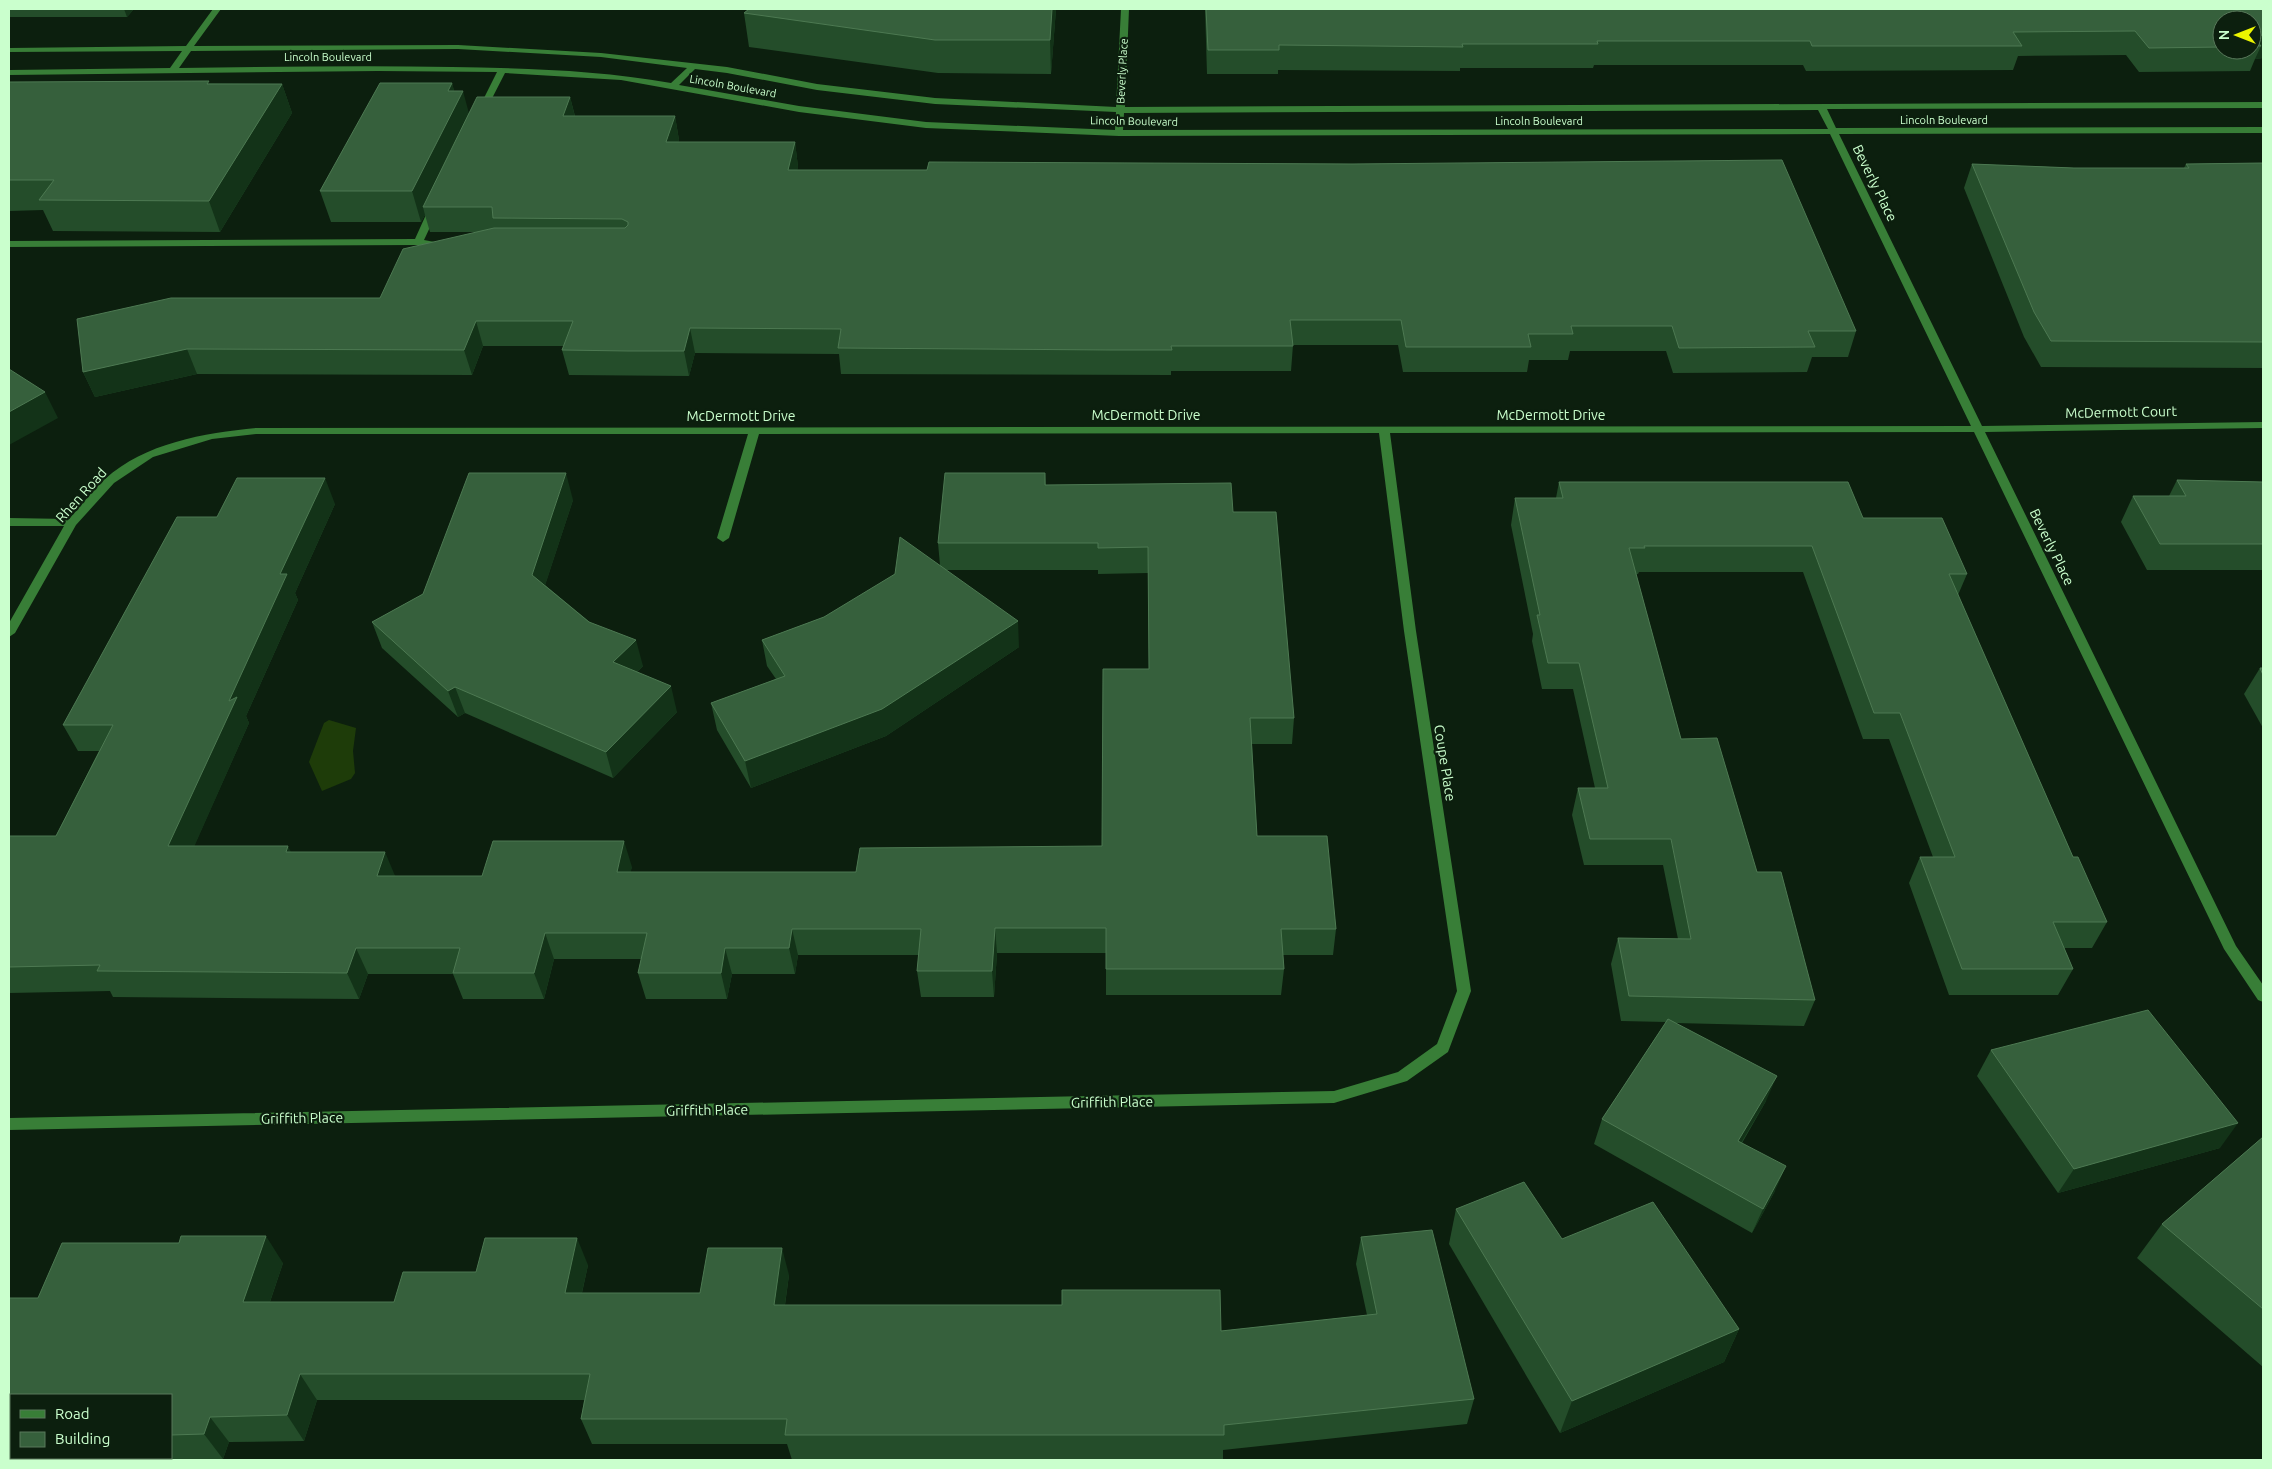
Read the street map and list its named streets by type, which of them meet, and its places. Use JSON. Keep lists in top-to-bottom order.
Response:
{
  "streets": {
    "street": [
      "Lincoln Boulevard",
      "Beverly Place",
      "McDermott Court",
      "McDermott Drive",
      "Rhen Road",
      "Coupe Place",
      "Griffith Place"
    ]
  },
  "crossings": [
    ["Lincoln Boulevard", "Beverly Place"],
    ["Beverly Place", "McDermott Court"],
    ["Beverly Place", "McDermott Drive"],
    ["McDermott Court", "McDermott Drive"],
    ["McDermott Drive", "Rhen Road"],
    ["McDermott Drive", "Coupe Place"],
    ["Coupe Place", "Griffith Place"]
  ],
  "legend": ["Road", "Building"],
  "north": "left"
}
